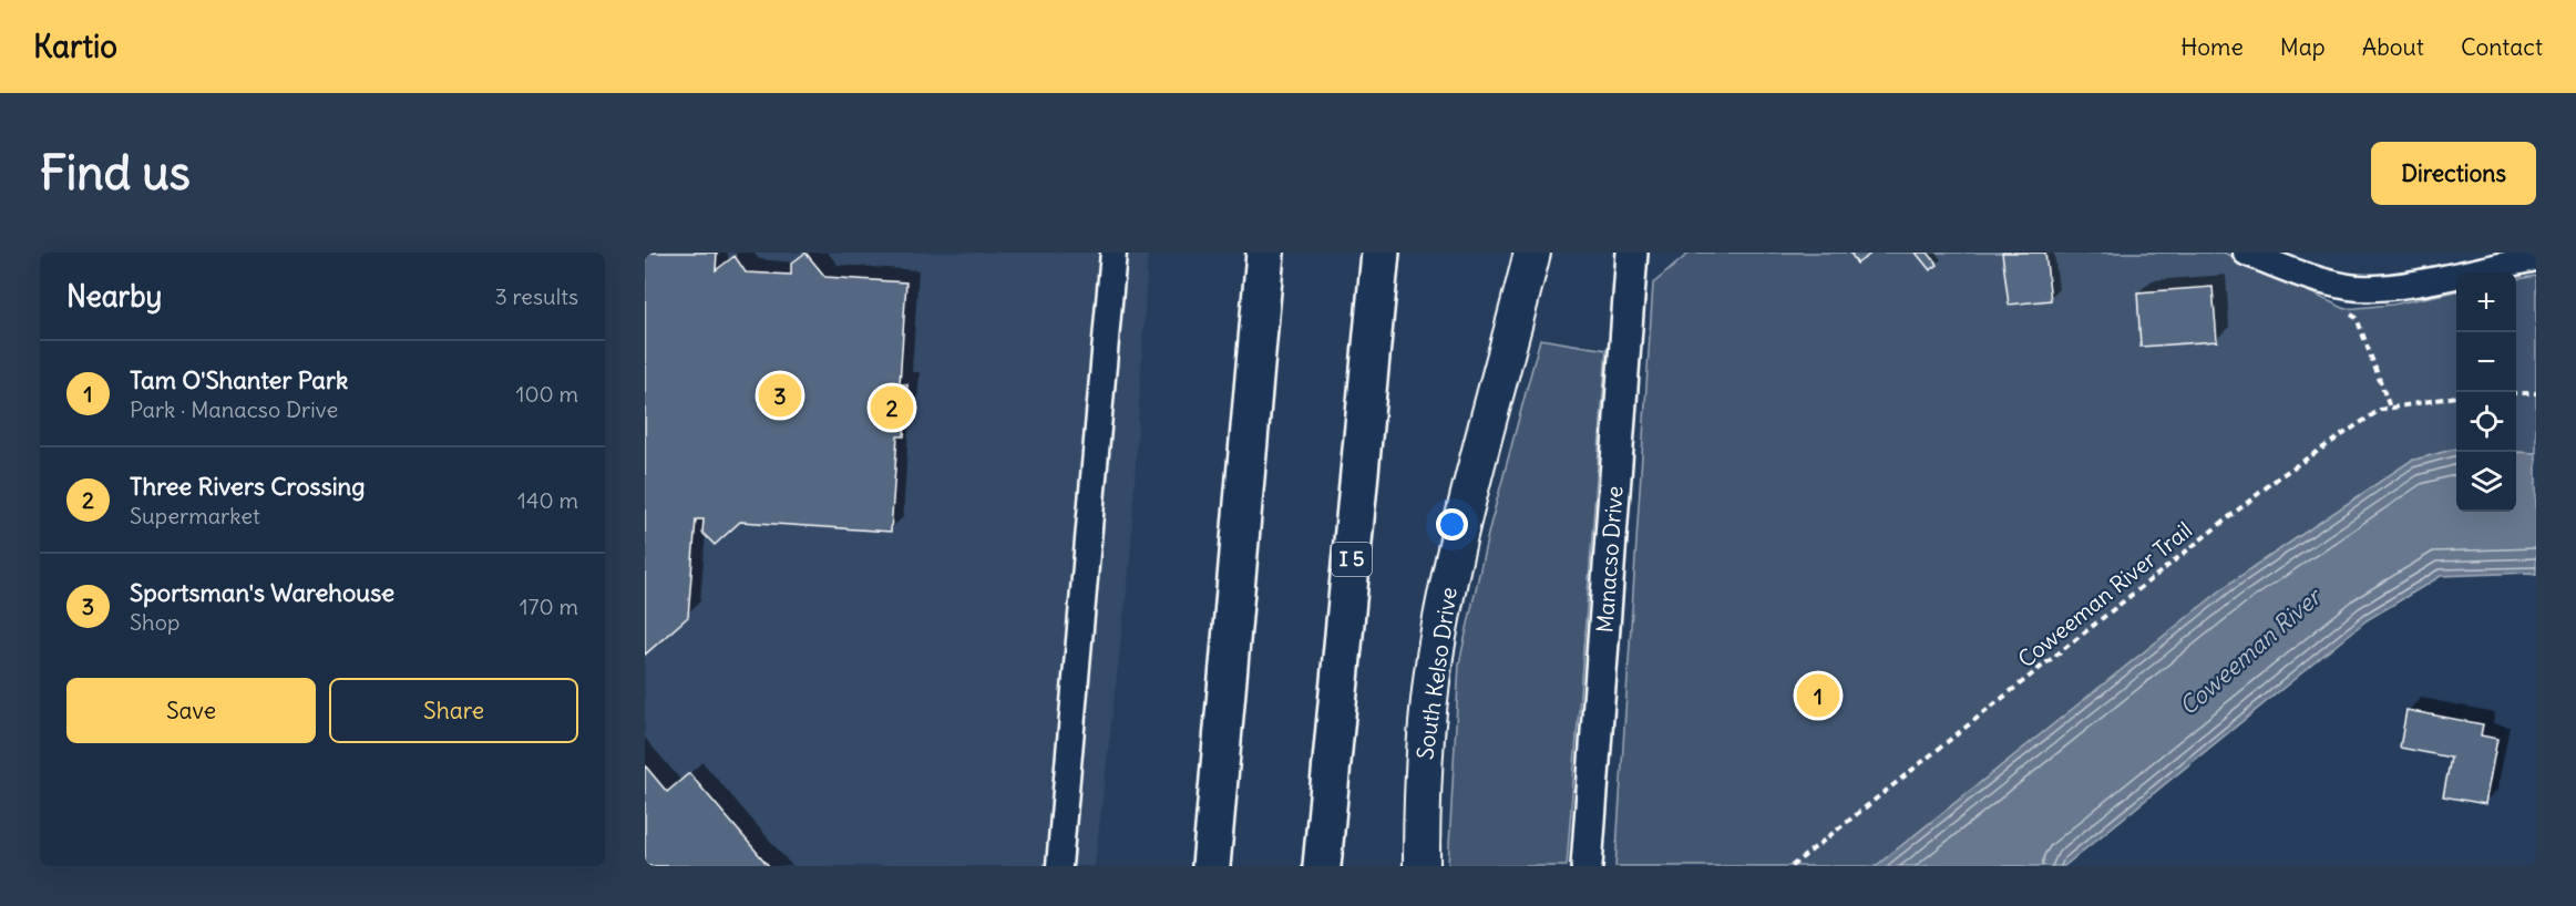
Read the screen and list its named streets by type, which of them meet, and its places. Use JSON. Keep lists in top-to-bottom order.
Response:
{
  "streets": {
    "highway": ["I 5"],
    "main road": ["South Kelso Drive"],
    "street": ["Manacso Drive"],
    "path": ["Coweeman River Trail"]
  },
  "water": ["Coweeman River"],
  "page": {
    "header": "Kartio",
    "nav": [
      "Home",
      "Map",
      "About",
      "Contact"
    ],
    "buttons": [
      "Directions",
      ["Save", "Share"]
    ],
    "title": "Find us",
    "heading": ["Nearby", "3 results"],
    "map_buttons": ["+", "−"],
    "list": [
      {
        "mark": "1",
        "name": "Tam O'Shanter Park",
        "note": "Park · Manacso Drive",
        "value": "100 m"
      },
      {
        "mark": "2",
        "name": "Three Rivers Crossing",
        "note": "Supermarket",
        "value": "140 m"
      },
      {
        "mark": "3",
        "name": "Sportsman's Warehouse",
        "note": "Shop",
        "value": "170 m"
      }
    ],
    "pins": ["3", "2", "1"]
  }
}
